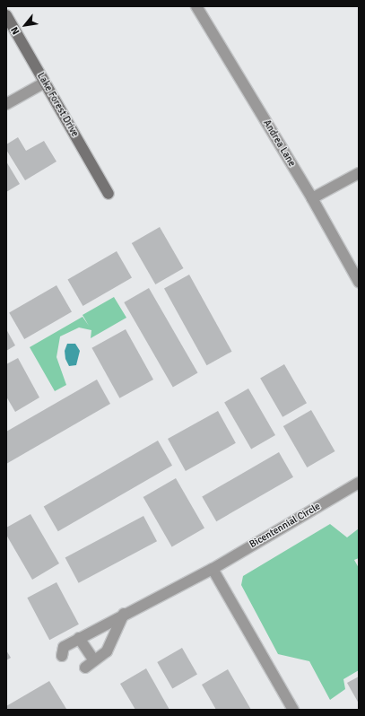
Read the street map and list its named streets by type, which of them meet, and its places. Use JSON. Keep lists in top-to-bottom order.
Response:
{
  "streets": {
    "street": ["Lake Forest Drive", "Andrea Lane", "Bicentennial Circle"]
  },
  "north": "bottom left"
}
